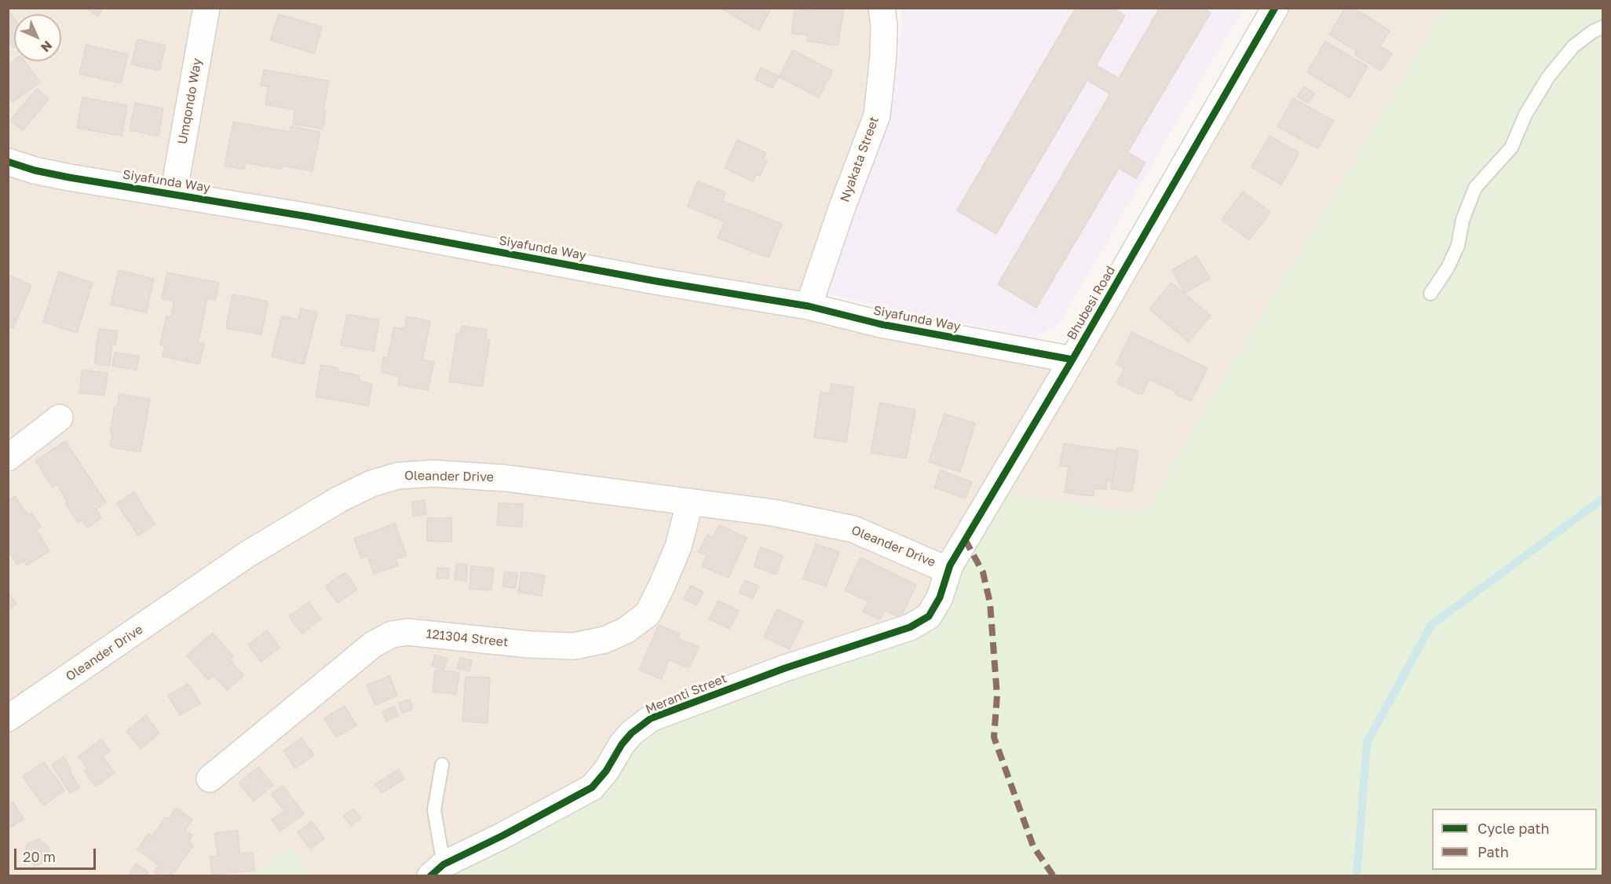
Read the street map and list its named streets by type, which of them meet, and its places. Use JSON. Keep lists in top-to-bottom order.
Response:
{
  "streets": {
    "street": [
      "Umqondo Way",
      "Nyakata Street",
      "Siyafunda Way",
      "Bhubesi Road",
      "Oleander Drive",
      "121304 Street",
      "Meranti Street"
    ]
  },
  "crossings": [
    ["Umqondo Way", "Siyafunda Way"],
    ["Nyakata Street", "Siyafunda Way"],
    ["Siyafunda Way", "Bhubesi Road"],
    ["Bhubesi Road", "Oleander Drive"],
    ["Bhubesi Road", "Meranti Street"],
    ["Oleander Drive", "121304 Street"]
  ],
  "legend": ["Cycle path", "Path"],
  "scale_bar": "20 m",
  "north": "bottom right"
}
